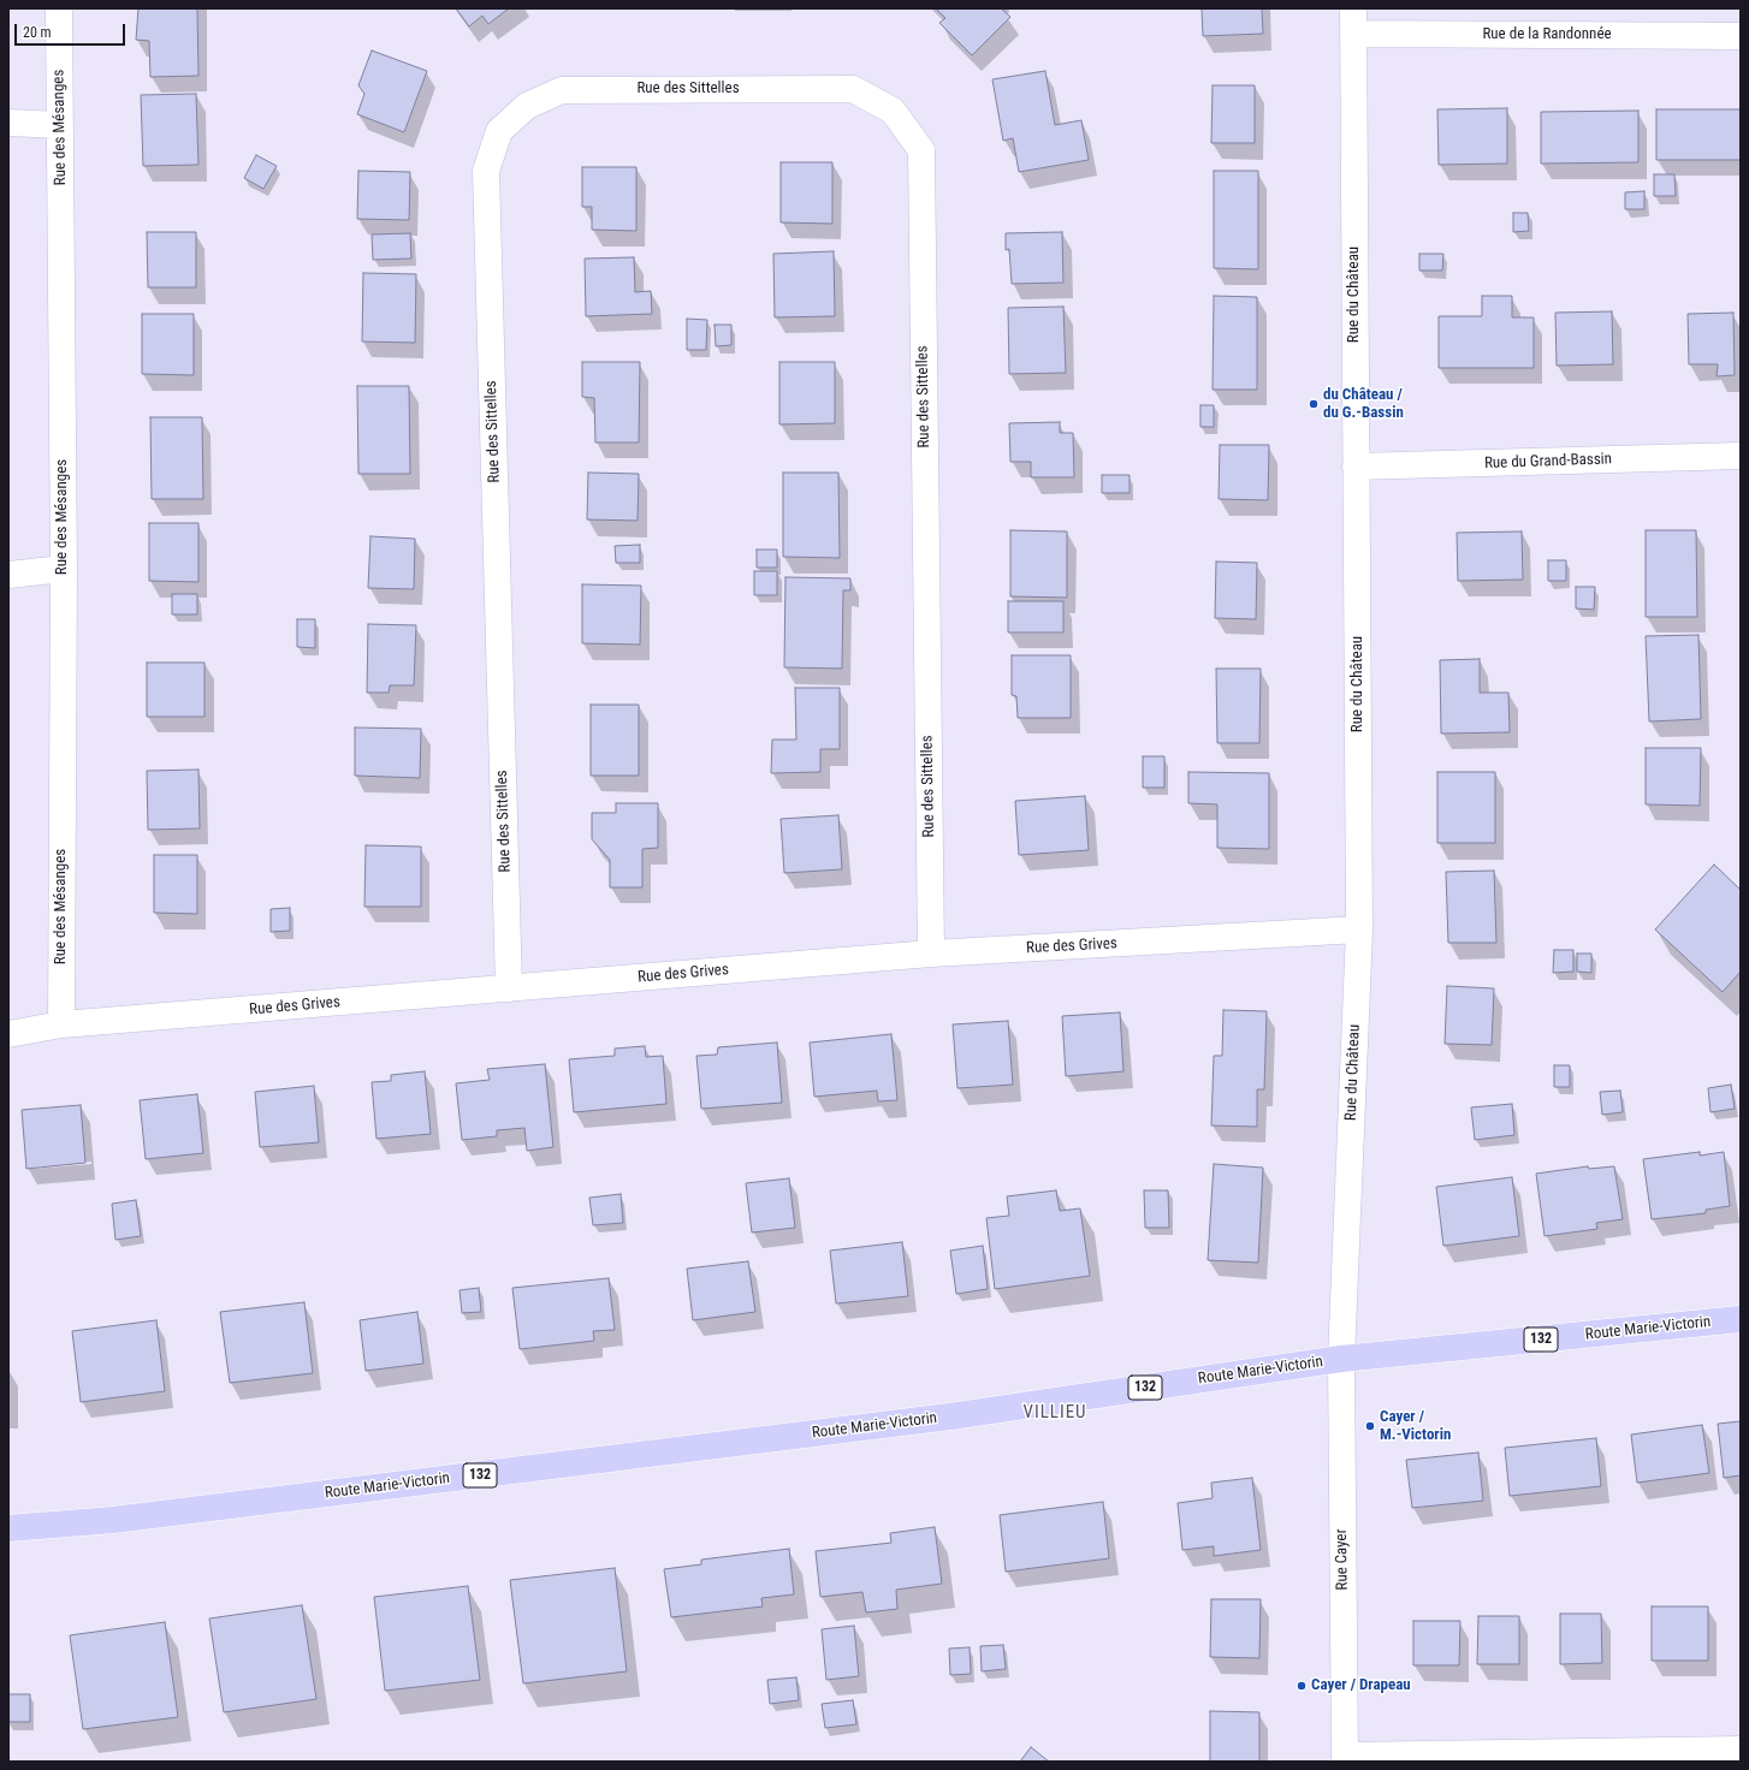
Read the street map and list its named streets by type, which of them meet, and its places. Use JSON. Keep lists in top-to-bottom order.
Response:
{
  "streets": {
    "main road": ["Route Marie-Victorin", "132"],
    "street": [
      "Rue de la Randonnée",
      "Rue des Sittelles",
      "Rue des Mésanges",
      "Rue du Château",
      "Rue du Grand-Bassin",
      "Rue des Grives",
      "Rue Cayer"
    ]
  },
  "crossings": [
    ["Rue de la Randonnée", "Rue du Château"],
    ["Rue des Sittelles", "Rue des Grives"],
    ["Rue des Mésanges", "Rue des Grives"],
    ["Rue du Château", "Rue du Grand-Bassin"],
    ["Rue du Château", "Rue des Grives"],
    ["Rue du Château", "Route Marie-Victorin"],
    ["Rue du Château", "Rue Cayer"],
    ["Route Marie-Victorin", "Rue Cayer"]
  ],
  "districts": ["VILLIEU"],
  "places": ["du Château / du G.-Bassin", "Cayer / M.-Victorin", "Cayer / Drapeau"],
  "scale_bar": "20 m"
}
